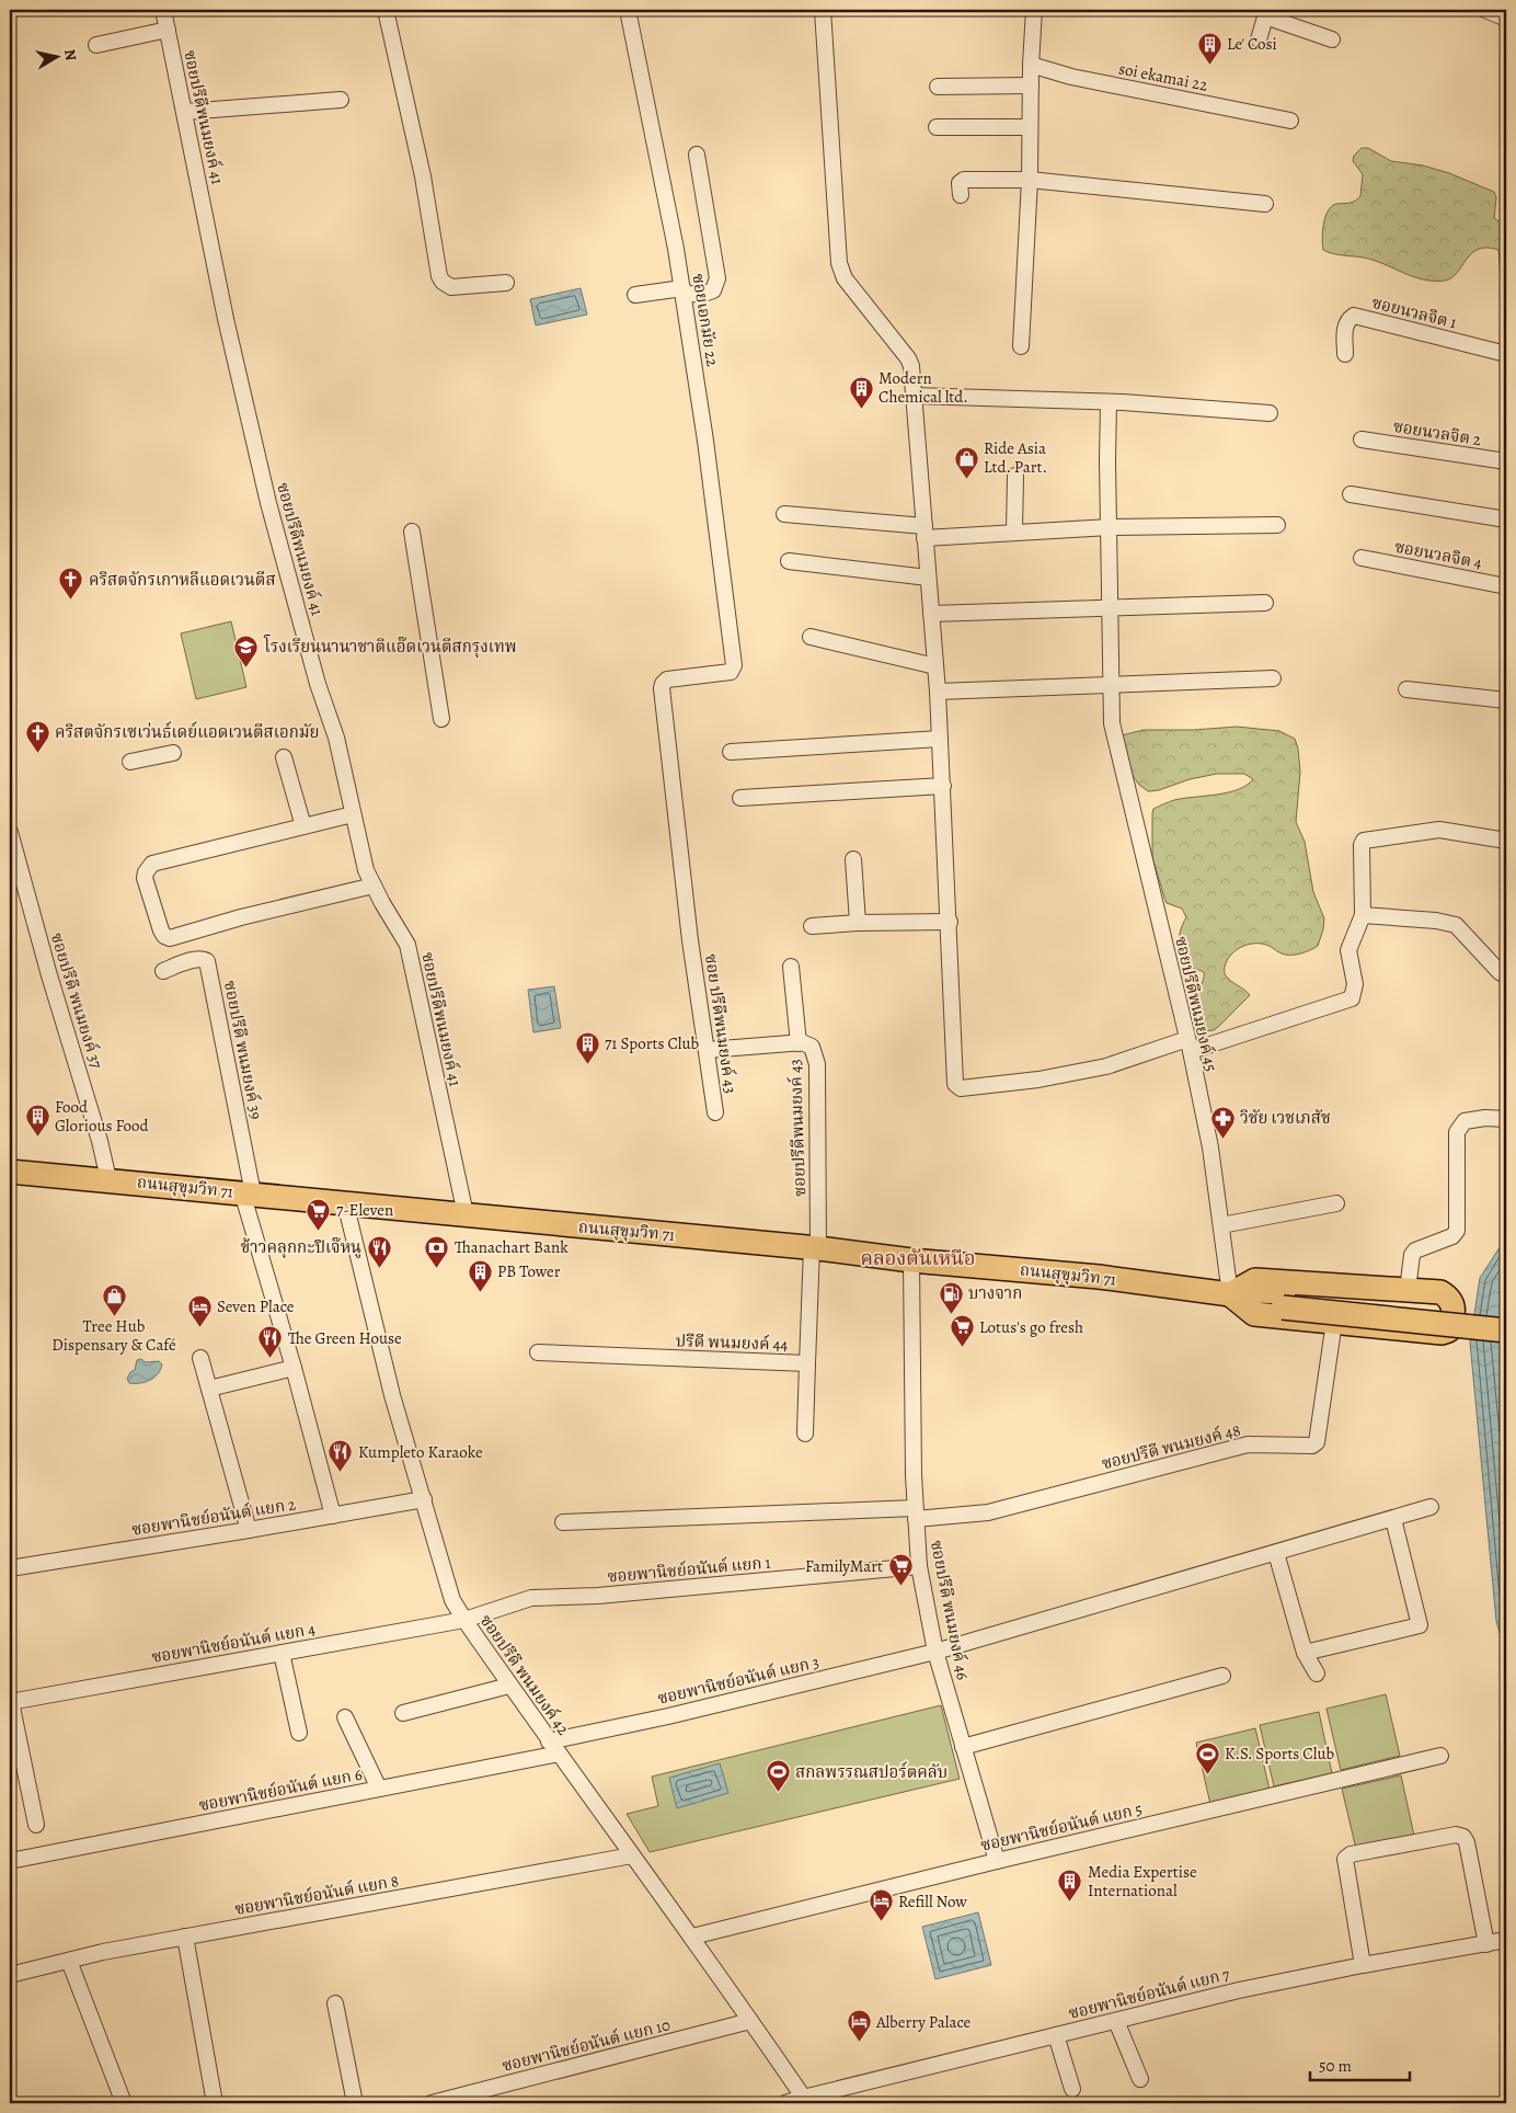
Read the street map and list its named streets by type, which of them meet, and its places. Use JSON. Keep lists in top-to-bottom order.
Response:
{
  "streets": {
    "main road": ["ถนนสุขุมวิท 71"],
    "street": [
      "soi ekamai 22",
      "ซอยปรีดีพนมยงค์ 41",
      "ซอยนวลจิต 1",
      "ซอยเอกมัย 22",
      "ซอยนวลจิต 2",
      "ซอยนวลจิต 4",
      "ซอยปรีดี พนมยงค์ 37",
      "ซอยปรีดีพนมยงค์ 45",
      "ซอย ปรีดีพนมยงค์ 43",
      "ซอยปรีดี พนมยงค์ 39",
      "ซอยปรีดีพนมยงค์ 43",
      "ปรีดี พนมยงค์ 44",
      "ซอยปรีดี พนมยงค์ 48",
      "ซอยพานิชย์อนันต์ แยก 2",
      "ซอยพานิชย์อนันต์ แยก 1",
      "ซอยปรีดี พนมยงค์ 46",
      "ซอยพานิชย์อนันต์ แยก 4",
      "ซอยปรีดี พนมยงค์ 42",
      "ซอยพานิชย์อนันต์ แยก 3",
      "ซอยพานิชย์อนันต์ แยก 6",
      "ซอยพานิชย์อนันต์ แยก 5",
      "ซอยพานิชย์อนันต์ แยก 8",
      "ซอยพานิชย์อนันต์ แยก 7",
      "ซอยพานิชย์อนันต์ แยก 10"
    ]
  },
  "crossings": [
    ["ซอยปรีดีพนมยงค์ 41", "ถนนสุขุมวิท 71"],
    ["ซอยเอกมัย 22", "ซอย ปรีดีพนมยงค์ 43"],
    ["ซอยปรีดี พนมยงค์ 37", "ถนนสุขุมวิท 71"],
    ["ซอยปรีดีพนมยงค์ 45", "ถนนสุขุมวิท 71"],
    ["ซอย ปรีดีพนมยงค์ 43", "ซอยปรีดีพนมยงค์ 43"],
    ["ซอยปรีดี พนมยงค์ 39", "ถนนสุขุมวิท 71"],
    ["ซอยปรีดีพนมยงค์ 43", "ถนนสุขุมวิท 71"],
    ["ซอยปรีดีพนมยงค์ 43", "ปรีดี พนมยงค์ 44"],
    ["ถนนสุขุมวิท 71", "ปรีดี พนมยงค์ 44"],
    ["ถนนสุขุมวิท 71", "ซอยปรีดี พนมยงค์ 46"],
    ["ถนนสุขุมวิท 71", "ซอยปรีดี พนมยงค์ 42"],
    ["ซอยปรีดี พนมยงค์ 48", "ซอยปรีดี พนมยงค์ 46"],
    ["ซอยพานิชย์อนันต์ แยก 2", "ซอยปรีดี พนมยงค์ 42"],
    ["ซอยพานิชย์อนันต์ แยก 1", "ซอยปรีดี พนมยงค์ 46"],
    ["ซอยพานิชย์อนันต์ แยก 1", "ซอยพานิชย์อนันต์ แยก 4"],
    ["ซอยพานิชย์อนันต์ แยก 1", "ซอยปรีดี พนมยงค์ 42"],
    ["ซอยปรีดี พนมยงค์ 46", "ซอยพานิชย์อนันต์ แยก 3"],
    ["ซอยปรีดี พนมยงค์ 46", "ซอยพานิชย์อนันต์ แยก 5"],
    ["ซอยพานิชย์อนันต์ แยก 4", "ซอยปรีดี พนมยงค์ 42"],
    ["ซอยปรีดี พนมยงค์ 42", "ซอยพานิชย์อนันต์ แยก 3"],
    ["ซอยปรีดี พนมยงค์ 42", "ซอยพานิชย์อนันต์ แยก 6"],
    ["ซอยปรีดี พนมยงค์ 42", "ซอยพานิชย์อนันต์ แยก 5"],
    ["ซอยปรีดี พนมยงค์ 42", "ซอยพานิชย์อนันต์ แยก 8"],
    ["ซอยปรีดี พนมยงค์ 42", "ซอยพานิชย์อนันต์ แยก 7"],
    ["ซอยปรีดี พนมยงค์ 42", "ซอยพานิชย์อนันต์ แยก 10"]
  ],
  "districts": ["คลองตันเหนือ"],
  "places": {
    "building": [
      "Le' Cosi",
      "Modern Chemical ltd.",
      "71 Sports Club",
      "Food Glorious Food",
      "PB Tower",
      "Media Expertise International"
    ],
    "shop": ["Ride Asia Ltd. Part.", "Tree Hub Dispensary & Café"],
    "church": ["คริสตจักรเกาหลีแอดเวนตีส", "คริสตจักรเซเว่นธ์เดย์แอดเวนตีสเอกมัย"],
    "school or university": ["โรงเรียนนานาชาติแอ๊ดเวนตีสกรุงเทพ"],
    "pharmacy": ["วิชัย เวชเภสัช"],
    "supermarket": ["7-Eleven", "Lotus's go fresh", "FamilyMart"],
    "restaurant": ["ข้าวคลุกกะปิเจ๊หนู", "The Green House", "Kumpleto Karaoke"],
    "bank": ["Thanachart Bank"],
    "fuel station": ["บางจาก"],
    "hotel": ["Seven Place", "Refill Now", "Alberry Palace"],
    "sports": ["K.S. Sports Club", "สกลพรรณสปอร์ตคลับ"]
  },
  "scale_bar": "50 m",
  "north": "right"
}
